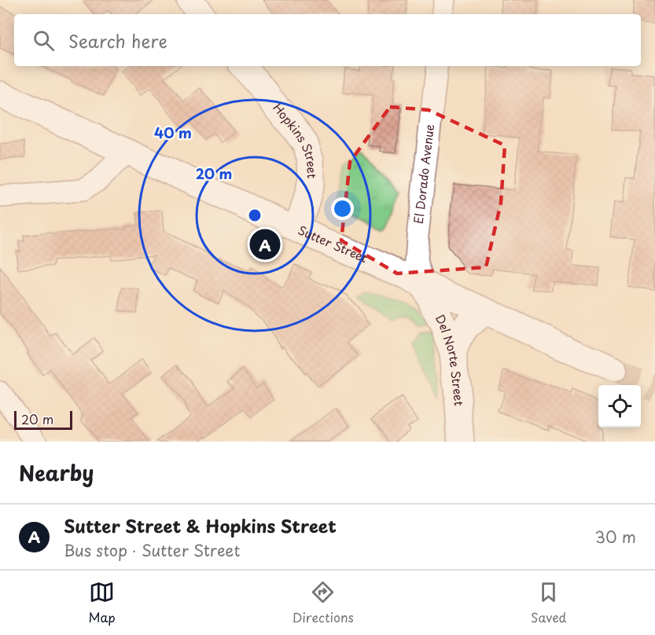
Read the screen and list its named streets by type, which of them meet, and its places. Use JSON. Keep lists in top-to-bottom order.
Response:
{
  "streets": {
    "main road": ["Hopkins Street", "Sutter Street", "Del Norte Street"],
    "street": ["El Dorado Avenue"]
  },
  "crossings": [
    ["Hopkins Street", "Sutter Street"],
    ["El Dorado Avenue", "Sutter Street"],
    ["El Dorado Avenue", "Del Norte Street"],
    ["Sutter Street", "Del Norte Street"]
  ],
  "scale_bar": "20 m",
  "page": {
    "search": "Search here",
    "pins": "A",
    "scale": "20 m",
    "heading": "Nearby",
    "list": [
      {
        "mark": "A",
        "name": "Sutter Street & Hopkins Street",
        "note": "Bus stop · Sutter Street",
        "value": "30 m"
      }
    ],
    "nav": ["Map", "Directions", "Saved"]
  },
  "rings": ["40 m", "20 m"]
}
